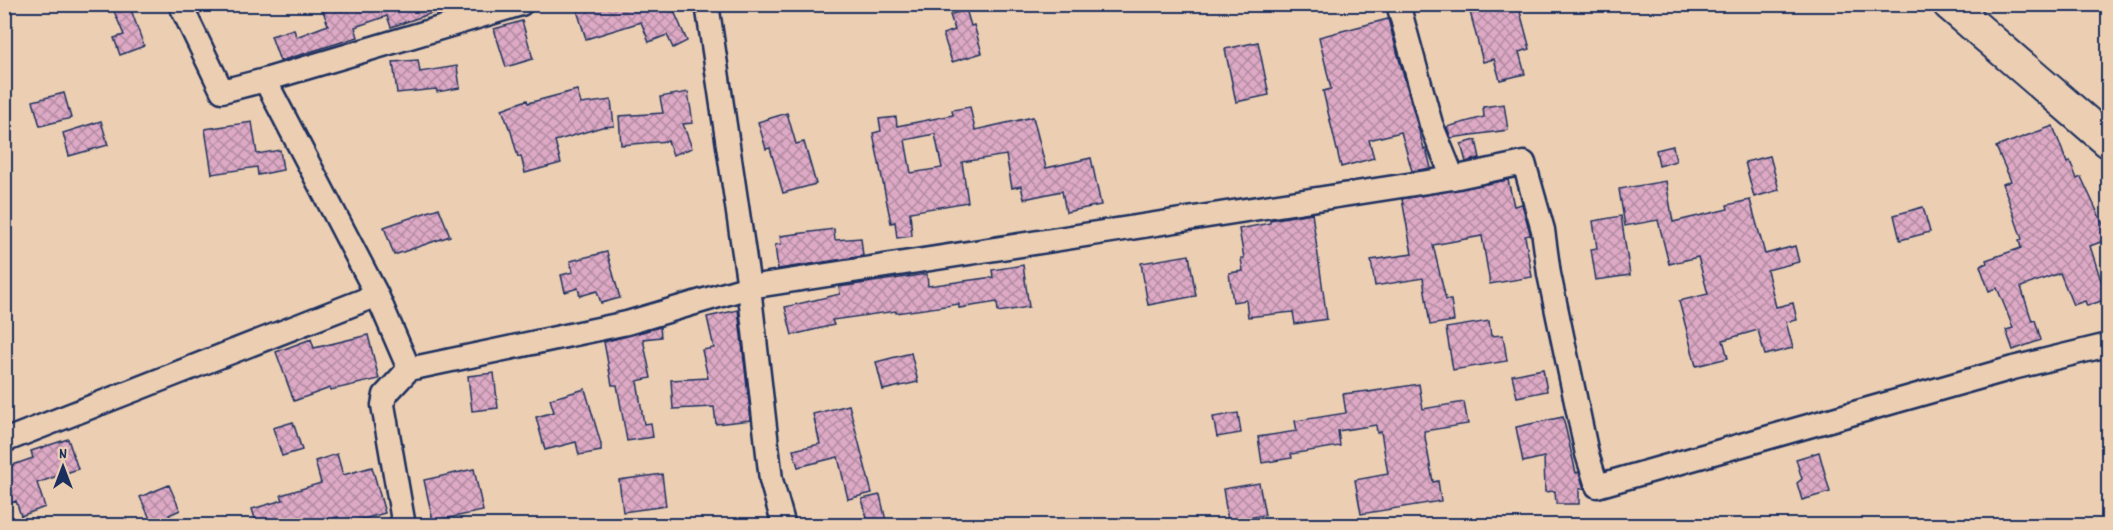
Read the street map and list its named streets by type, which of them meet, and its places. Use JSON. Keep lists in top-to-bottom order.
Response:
{
  "north": "top"
}
